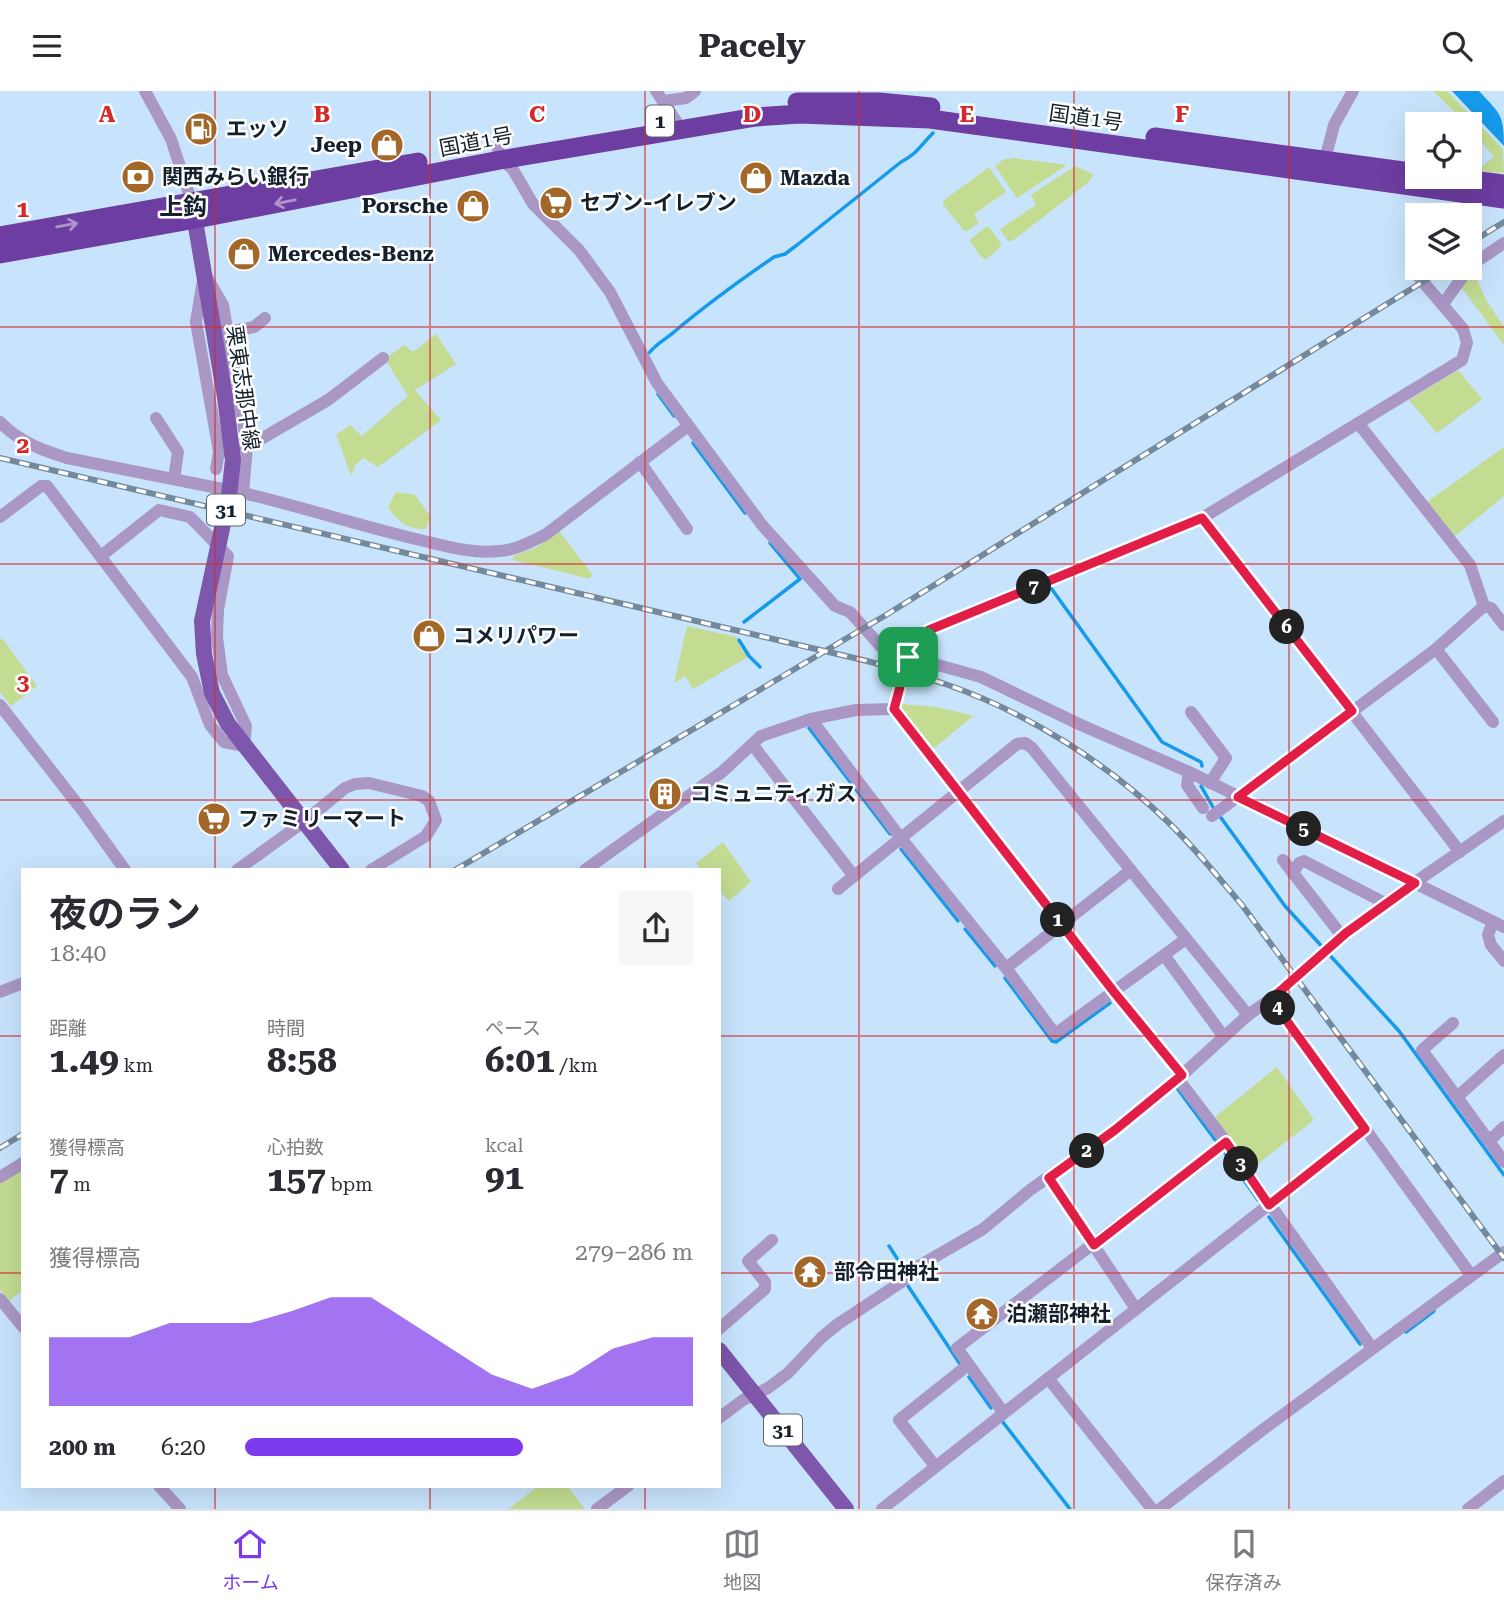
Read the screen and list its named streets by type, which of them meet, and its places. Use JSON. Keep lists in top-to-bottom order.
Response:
{
  "streets": {
    "highway": ["国道1号", "1"],
    "main road": ["栗東志那中線", "31"]
  },
  "crossings": [
    ["国道1号", "栗東志那中線"]
  ],
  "districts": ["上鈎"],
  "places": {
    "fuel station": ["エッソ"],
    "shop": [
      "Jeep",
      "Mazda",
      "Porsche",
      "Mercedes-Benz",
      "コメリパワー"
    ],
    "bank": ["関西みらい銀行"],
    "supermarket": ["セブン-イレブン", "ファミリーマート"],
    "building": ["コミュニティガス"],
    "temple": ["部令田神社", "泊瀬部神社"]
  },
  "page": {
    "header": "Pacely",
    "pins": [
      "7",
      "6",
      "5",
      "1",
      "4",
      "2",
      "3"
    ],
    "heading": ["夜のラン", "18:40"],
    "stats": [
      ["距離", "1.49 km"],
      ["時間", "8:58"],
      ["ペース", "6:01 /km"],
      ["獲得標高", "7 m"],
      ["心拍数", "157 bpm"],
      ["kcal", "91"]
    ],
    "chart": ["獲得標高", "279–286 m"],
    "list": [
      {
        "name": "200 m",
        "note": "6:20"
      }
    ],
    "tabs": ["ホーム", "地図", "保存済み"]
  },
  "grid": {
    "columns": [
      "A",
      "B",
      "C",
      "D",
      "E",
      "F"
    ],
    "rows": ["1", "2", "3"]
  }
}
